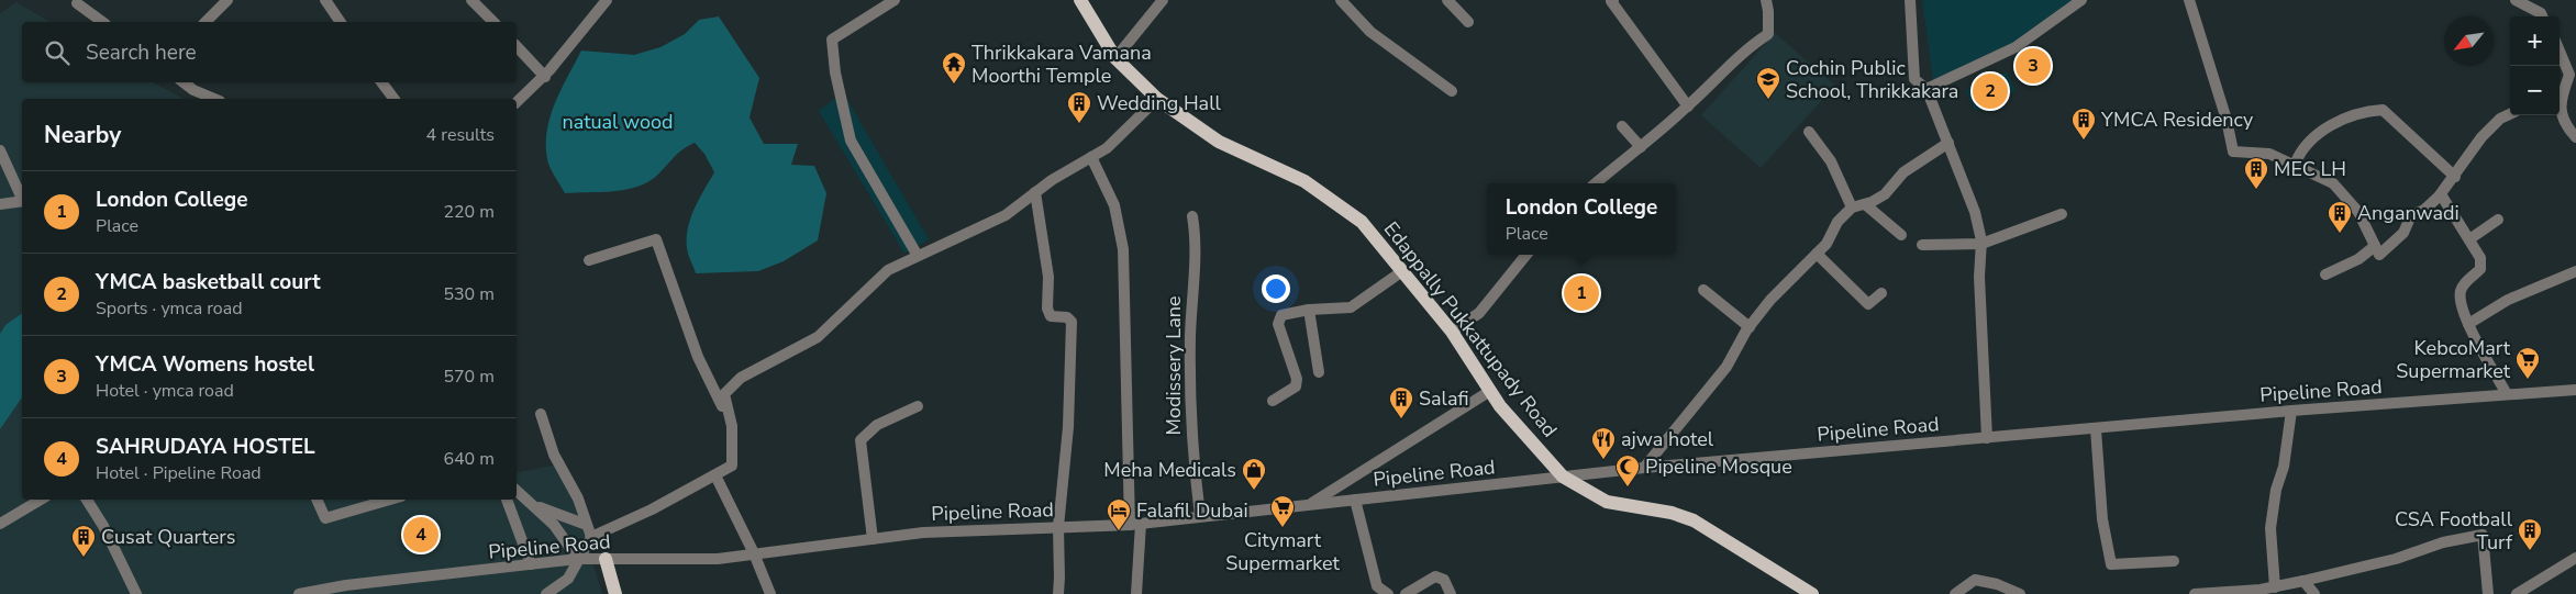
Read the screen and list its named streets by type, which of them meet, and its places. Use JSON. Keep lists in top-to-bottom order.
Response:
{
  "streets": {
    "main road": ["Edappally Pukkattupady Road"],
    "street": ["Modissery Lane", "Pipeline Road"]
  },
  "crossings": [
    ["Edappally Pukkattupady Road", "Pipeline Road"],
    ["Modissery Lane", "Pipeline Road"]
  ],
  "parks": ["natual wood"],
  "places": {
    "temple": ["Thrikkakara Vamana Moorthi Temple"],
    "school or university": ["Cochin Public School, Thrikkakara"],
    "building": [
      "Wedding Hall",
      "YMCA Residency",
      "MEC LH",
      "Anganwadi",
      "Salafi",
      "CSA Football Turf",
      "Cusat Quarters"
    ],
    "supermarket": ["KebcoMart Supermarket", "Citymart Supermarket"],
    "restaurant": ["ajwa hotel"],
    "mosque": ["Pipeline Mosque"],
    "shop": ["Meha Medicals"],
    "hotel": ["Falafil Dubai"]
  },
  "north": "bottom left",
  "page": {
    "map_buttons": ["+", "−"],
    "search": "Search here",
    "pins": [
      "3",
      "2",
      "1",
      "4"
    ],
    "heading": ["Nearby", "4 results"],
    "list": [
      {
        "mark": "1",
        "name": "London College",
        "note": "Place",
        "value": "220 m"
      },
      {
        "mark": "2",
        "name": "YMCA basketball court",
        "note": "Sports · ymca road",
        "value": "530 m"
      },
      {
        "mark": "3",
        "name": "YMCA Womens hostel",
        "note": "Hotel · ymca road",
        "value": "570 m"
      },
      {
        "mark": "4",
        "name": "SAHRUDAYA HOSTEL",
        "note": "Hotel · Pipeline Road",
        "value": "640 m"
      }
    ],
    "popup": ["London College", "Place"]
  }
}
